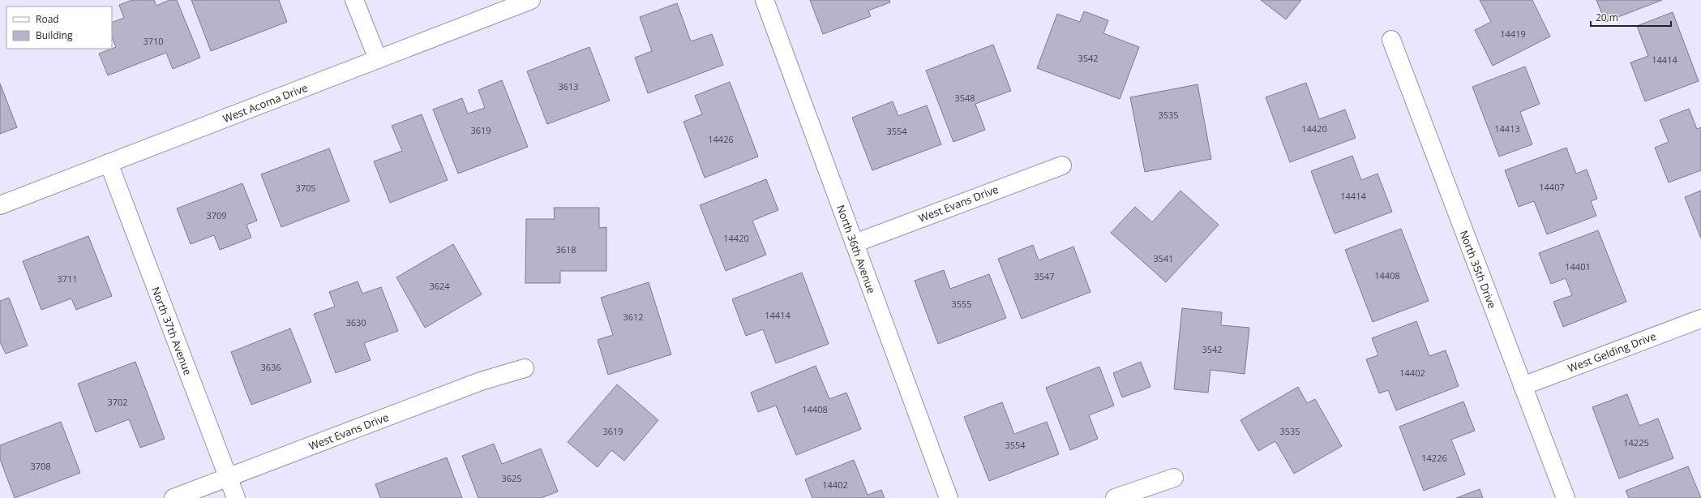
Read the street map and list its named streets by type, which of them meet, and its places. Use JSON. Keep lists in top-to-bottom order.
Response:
{
  "streets": {
    "street": [
      "West Acoma Drive",
      "West Evans Drive",
      "North 36th Avenue",
      "North 35th Drive",
      "North 37th Avenue",
      "West Gelding Drive"
    ]
  },
  "crossings": [
    ["West Acoma Drive", "North 37th Avenue"],
    ["West Evans Drive", "North 36th Avenue"],
    ["West Evans Drive", "North 37th Avenue"],
    ["North 35th Drive", "West Gelding Drive"]
  ],
  "house_numbers": [
    "14419",
    "3710",
    "3542",
    "14414",
    "3613",
    "3548",
    "3535",
    "14420",
    "14413",
    "3619",
    "3554",
    "14426",
    "14407",
    "3705",
    "14414",
    "3709",
    "14420",
    "3618",
    "3541",
    "14401",
    "14408",
    "3547",
    "3711",
    "3624",
    "3555",
    "14414",
    "3612",
    "3630",
    "3542",
    "3636",
    "14402",
    "3702",
    "14408",
    "3619",
    "3535",
    "14225",
    "3554",
    "14226",
    "3708",
    "3625",
    "14402"
  ],
  "legend": ["Road", "Building"],
  "scale_bar": "20 m"
}
